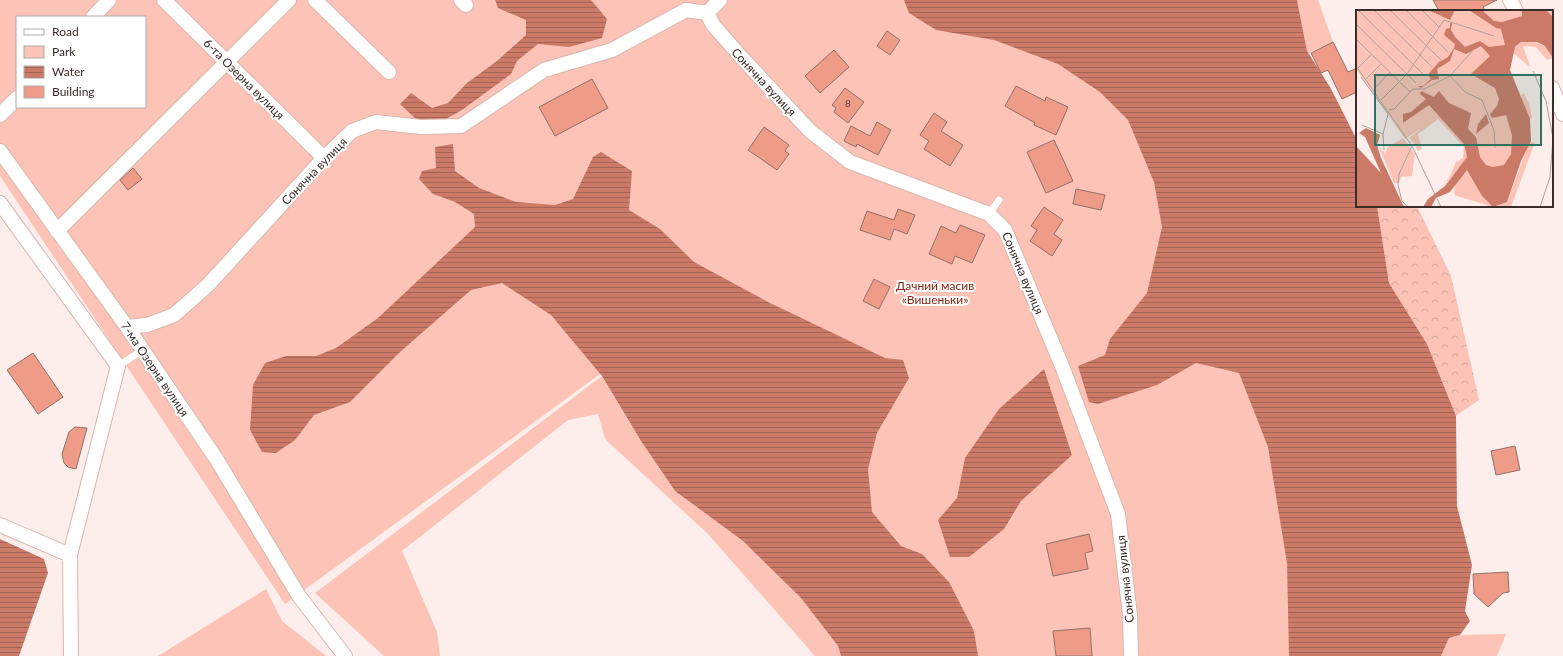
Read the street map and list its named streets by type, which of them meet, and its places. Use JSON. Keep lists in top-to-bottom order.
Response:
{
  "streets": {
    "street": ["6-та Озерна вулиця", "Сонячна вулиця", "7-ма Озерна вулиця"]
  },
  "crossings": [
    ["6-та Озерна вулиця", "Сонячна вулиця"],
    ["Сонячна вулиця", "7-ма Озерна вулиця"]
  ],
  "parks": ["Дачний масив «Вишеньки»"],
  "house_numbers": ["8"],
  "legend": [
    "Road",
    "Park",
    "Water",
    "Building"
  ]
}
